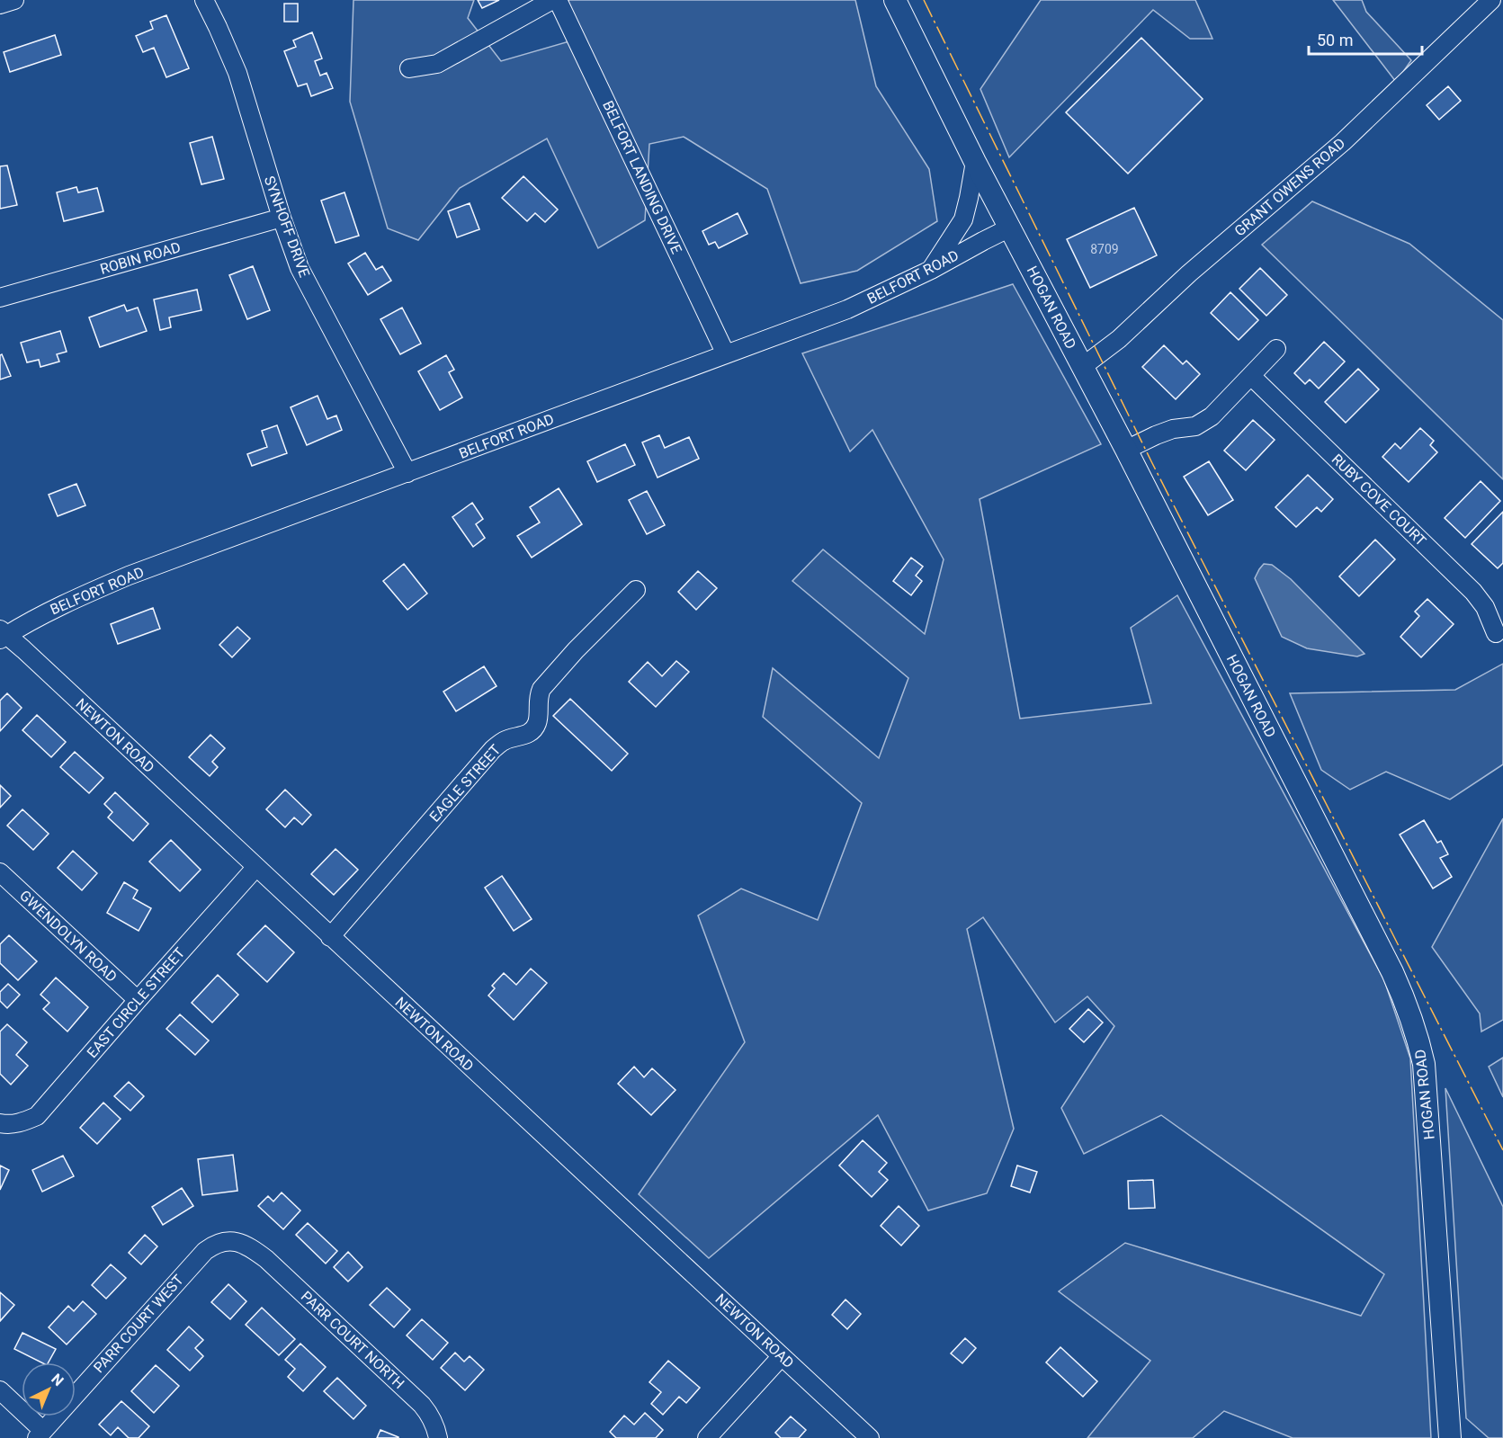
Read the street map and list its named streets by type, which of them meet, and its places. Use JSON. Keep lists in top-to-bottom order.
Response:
{
  "streets": {
    "main road": ["HOGAN ROAD"],
    "street": [
      "BELFORT LANDING DRIVE",
      "GRANT OWENS ROAD",
      "SYNHOFF DRIVE",
      "ROBIN ROAD",
      "BELFORT ROAD",
      "RUBY COVE COURT",
      "NEWTON ROAD",
      "EAGLE STREET",
      "GWENDOLYN ROAD",
      "EAST CIRCLE STREET",
      "PARR COURT WEST",
      "PARR COURT NORTH"
    ]
  },
  "crossings": [
    ["BELFORT LANDING DRIVE", "BELFORT ROAD"],
    ["GRANT OWENS ROAD", "HOGAN ROAD"],
    ["SYNHOFF DRIVE", "ROBIN ROAD"],
    ["SYNHOFF DRIVE", "BELFORT ROAD"],
    ["BELFORT ROAD", "HOGAN ROAD"],
    ["BELFORT ROAD", "NEWTON ROAD"],
    ["NEWTON ROAD", "EAGLE STREET"],
    ["NEWTON ROAD", "EAST CIRCLE STREET"],
    ["GWENDOLYN ROAD", "EAST CIRCLE STREET"],
    ["PARR COURT WEST", "PARR COURT NORTH"]
  ],
  "house_numbers": ["8709"],
  "scale_bar": "50 m",
  "north": "top right"
}
